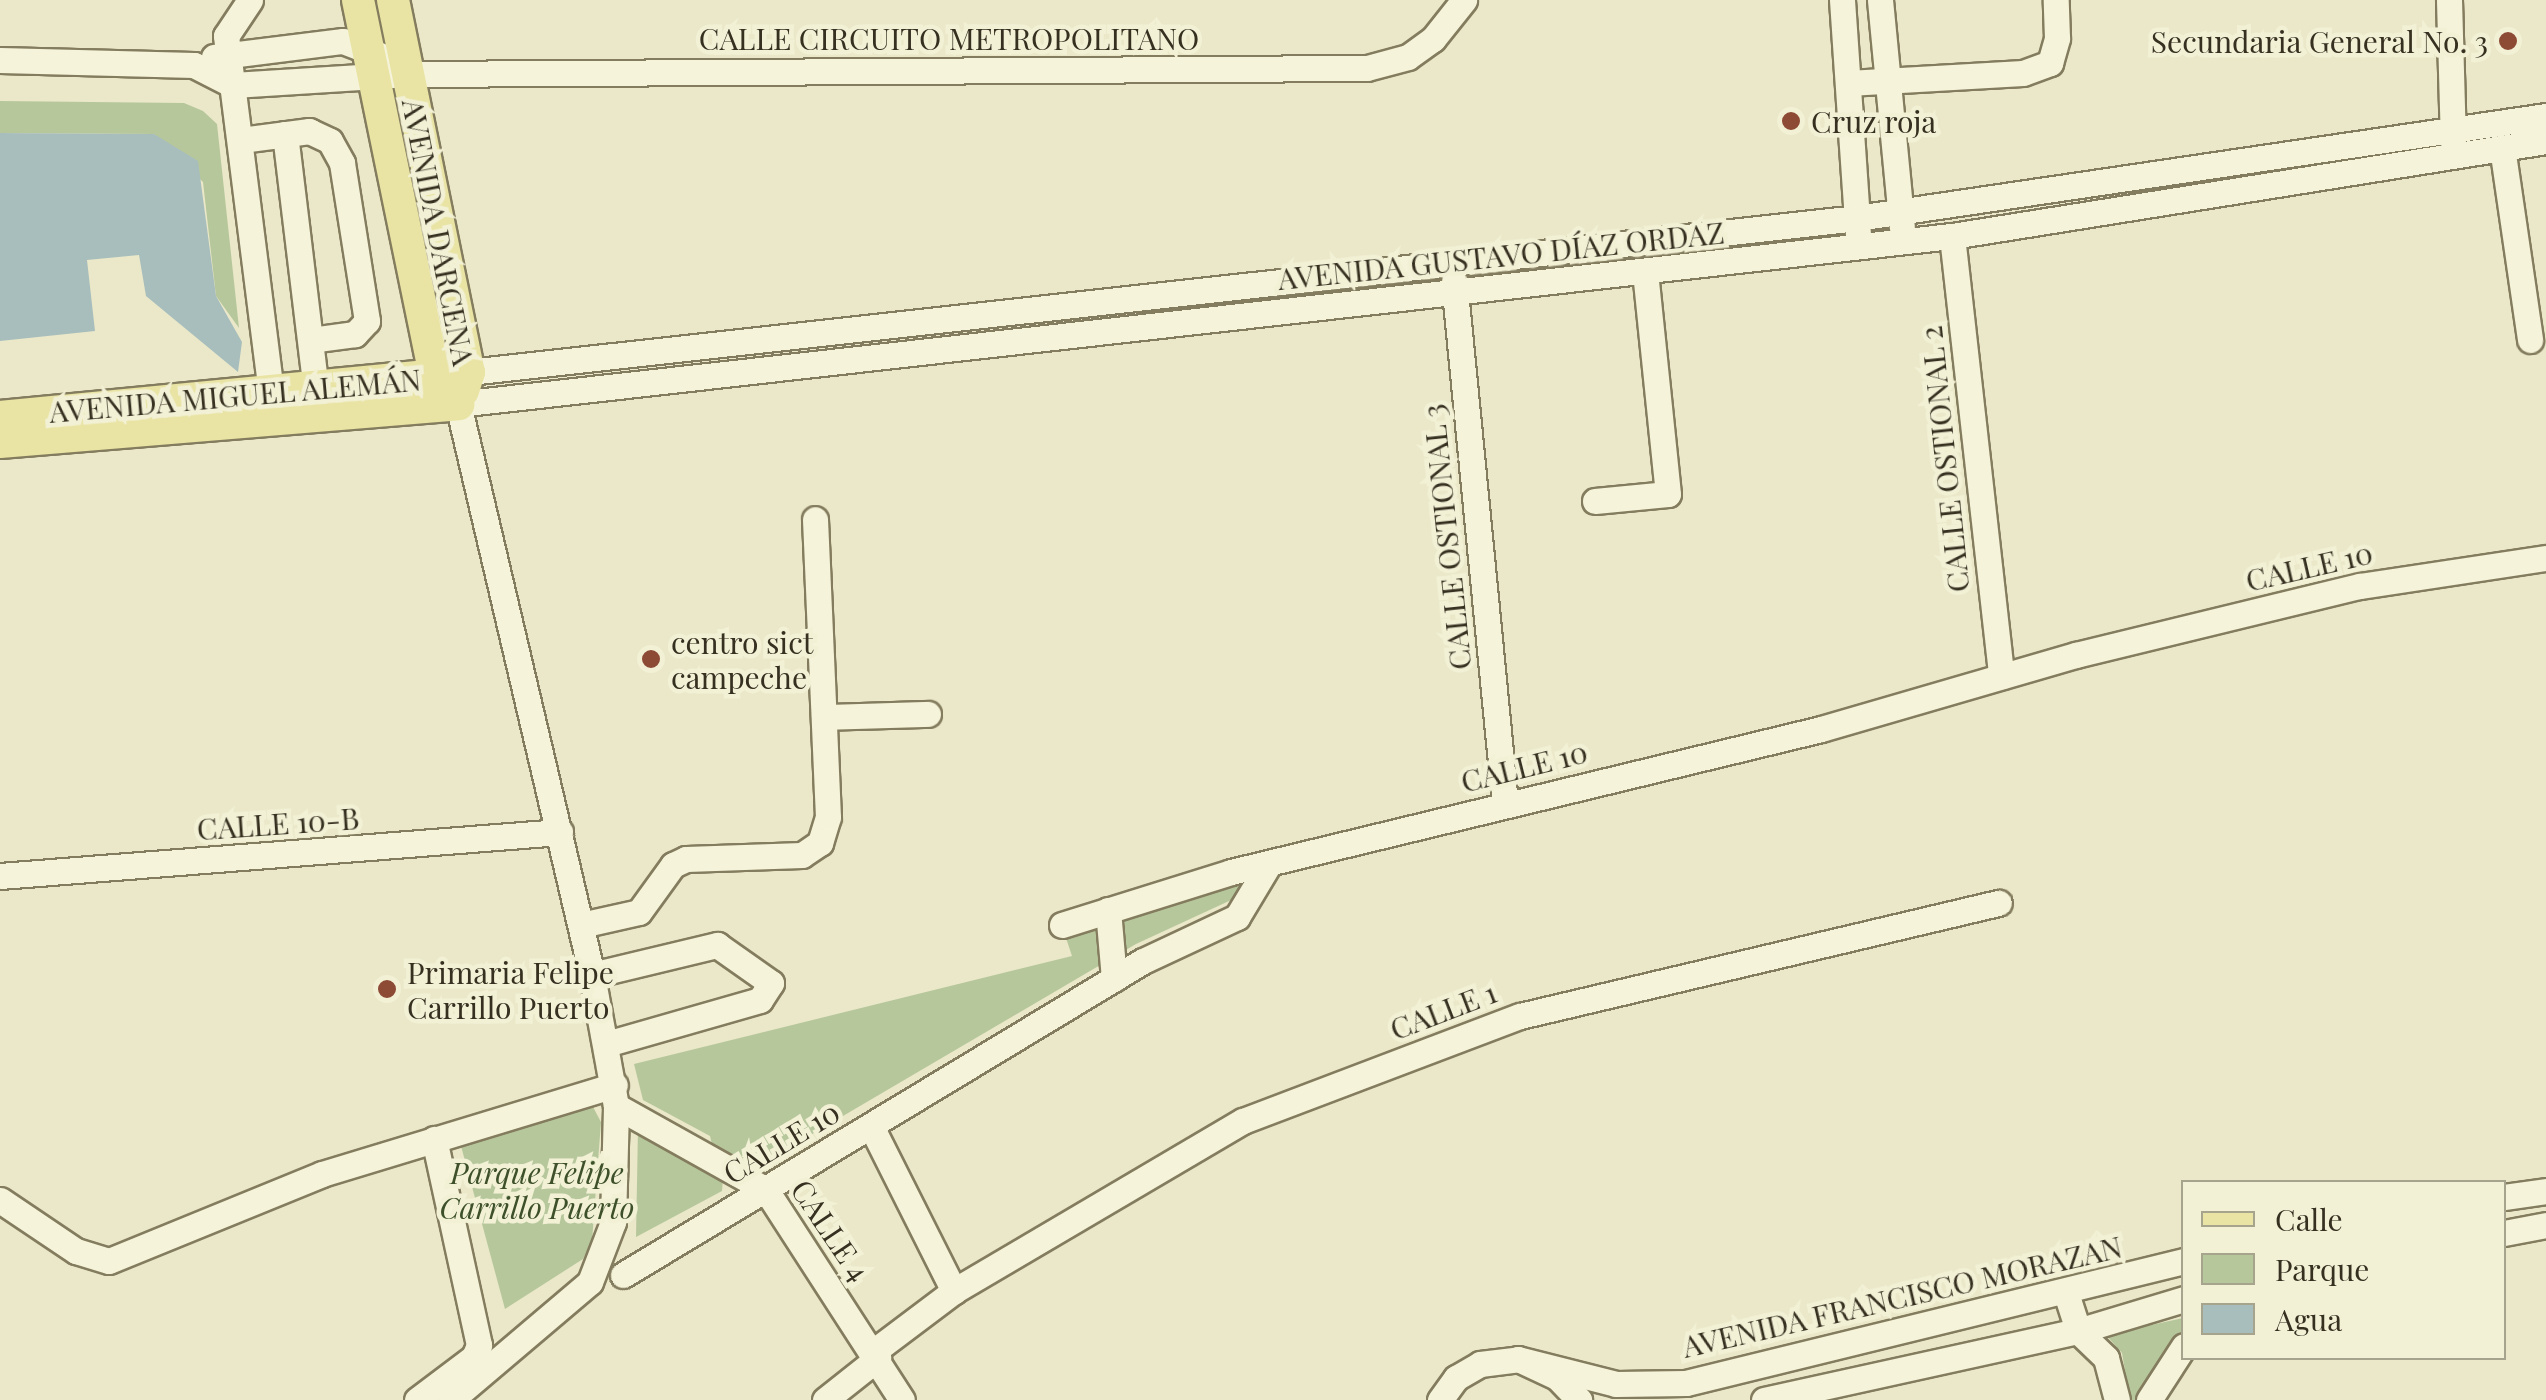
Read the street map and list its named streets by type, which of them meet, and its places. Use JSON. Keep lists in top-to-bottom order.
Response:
{
  "streets": {
    "main road": ["AVENIDA DARCENA", "AVENIDA MIGUEL ALEMÁN"],
    "street": [
      "CALLE CIRCUITO METROPOLITANO",
      "AVENIDA GUSTAVO DÍAZ ORDAZ",
      "CALLE OSTIONAL 2",
      "CALLE OSTIONAL 3",
      "CALLE 10",
      "CALLE 10-B",
      "CALLE 1",
      "CALLE 4",
      "AVENIDA FRANCISCO MORAZAN"
    ]
  },
  "crossings": [
    ["CALLE CIRCUITO METROPOLITANO", "AVENIDA DARCENA"],
    ["AVENIDA DARCENA", "AVENIDA GUSTAVO DÍAZ ORDAZ"],
    ["AVENIDA DARCENA", "AVENIDA MIGUEL ALEMÁN"],
    ["AVENIDA GUSTAVO DÍAZ ORDAZ", "AVENIDA MIGUEL ALEMÁN"],
    ["AVENIDA GUSTAVO DÍAZ ORDAZ", "CALLE OSTIONAL 2"],
    ["AVENIDA GUSTAVO DÍAZ ORDAZ", "CALLE OSTIONAL 3"],
    ["CALLE OSTIONAL 2", "CALLE 10"],
    ["CALLE OSTIONAL 3", "CALLE 10"],
    ["CALLE 10", "CALLE 4"],
    ["CALLE 1", "CALLE 4"]
  ],
  "parks": ["Parque Felipe Carrillo Puerto"],
  "places": [
    "Secundaria General No. 3",
    "Cruz roja",
    "centro sict campeche",
    "Primaria Felipe Carrillo Puerto"
  ],
  "legend": ["Calle", "Parque", "Agua"]
}
